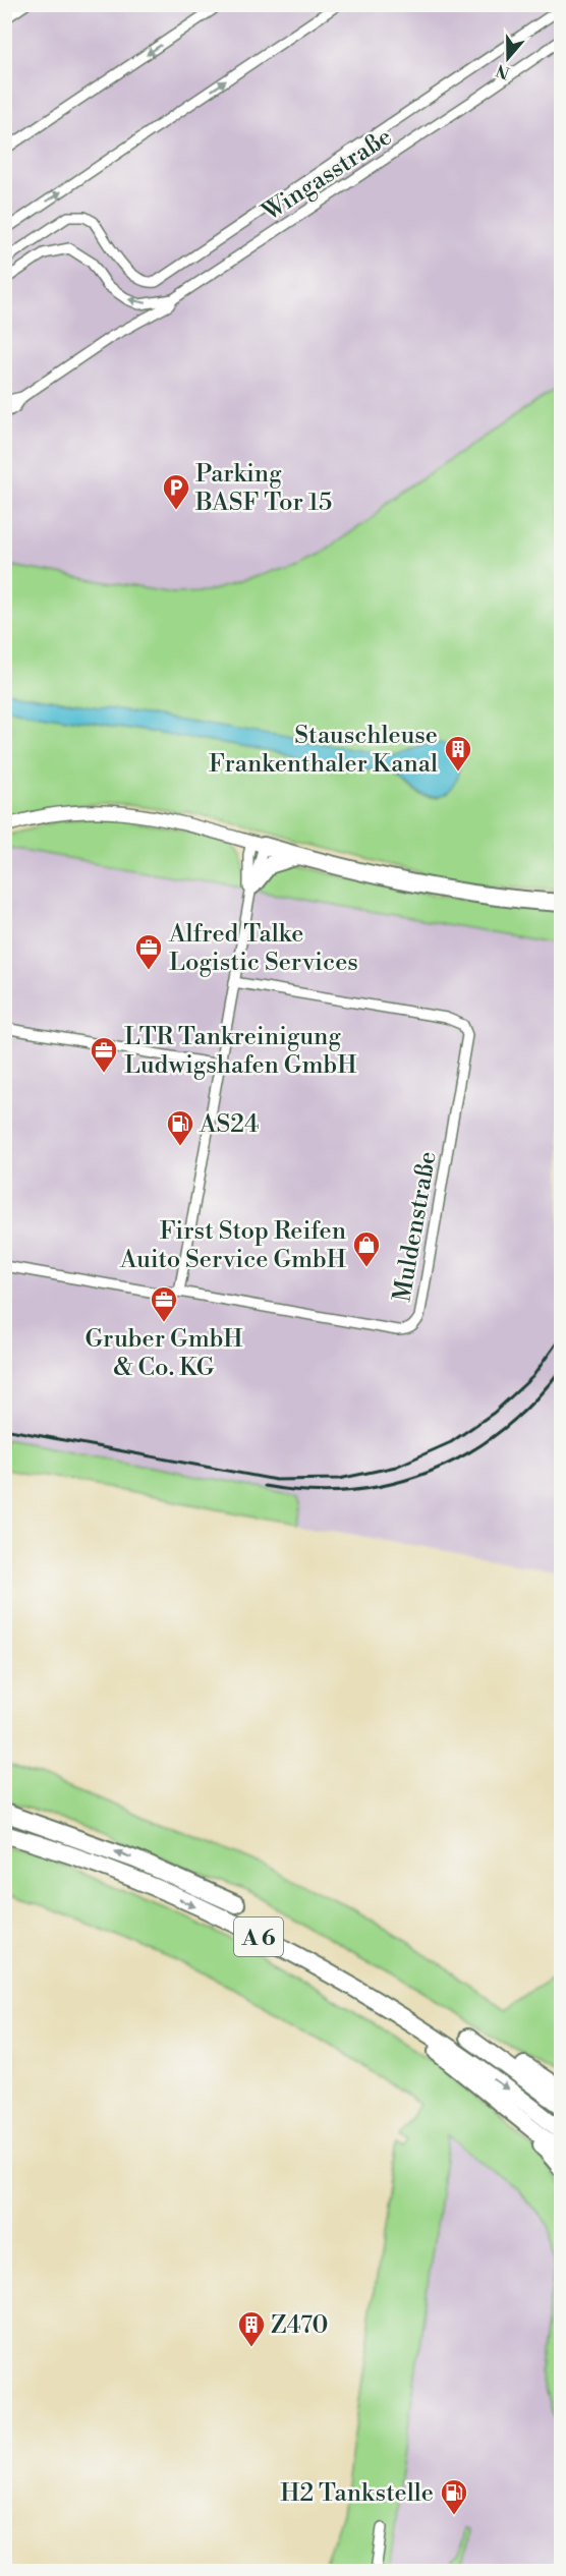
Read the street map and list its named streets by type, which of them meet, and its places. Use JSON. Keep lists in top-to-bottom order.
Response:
{
  "streets": {
    "highway": ["A 6"],
    "street": ["Wingasstraße", "Muldenstraße"]
  },
  "places": {
    "parking": ["Parking BASF Tor 15"],
    "building": ["Stauschleuse Frankenthaler Kanal", "Z470"],
    "office": ["Alfred Talke Logistic Services", "LTR Tankreinigung Ludwigshafen GmbH", "Gruber GmbH & Co. KG"],
    "fuel station": ["AS24", "H2 Tankstelle"],
    "shop": ["First Stop Reifen Auito Service GmbH"]
  },
  "north": "bottom"
}
